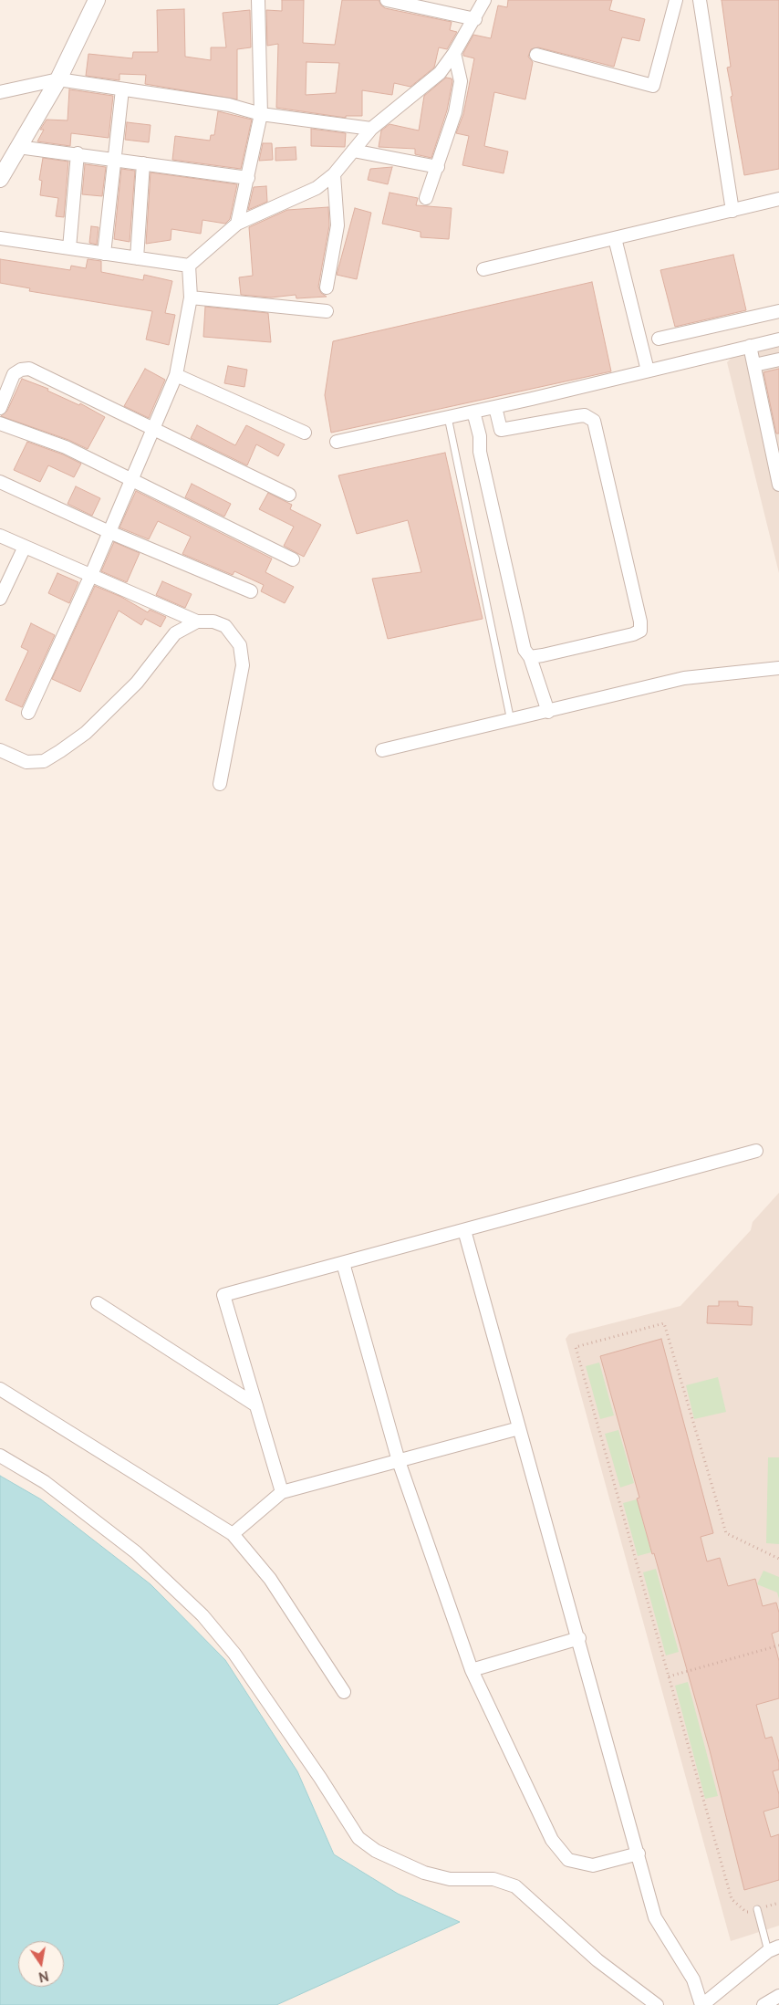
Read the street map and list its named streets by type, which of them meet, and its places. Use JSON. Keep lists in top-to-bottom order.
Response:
{
  "north": "bottom"
}
